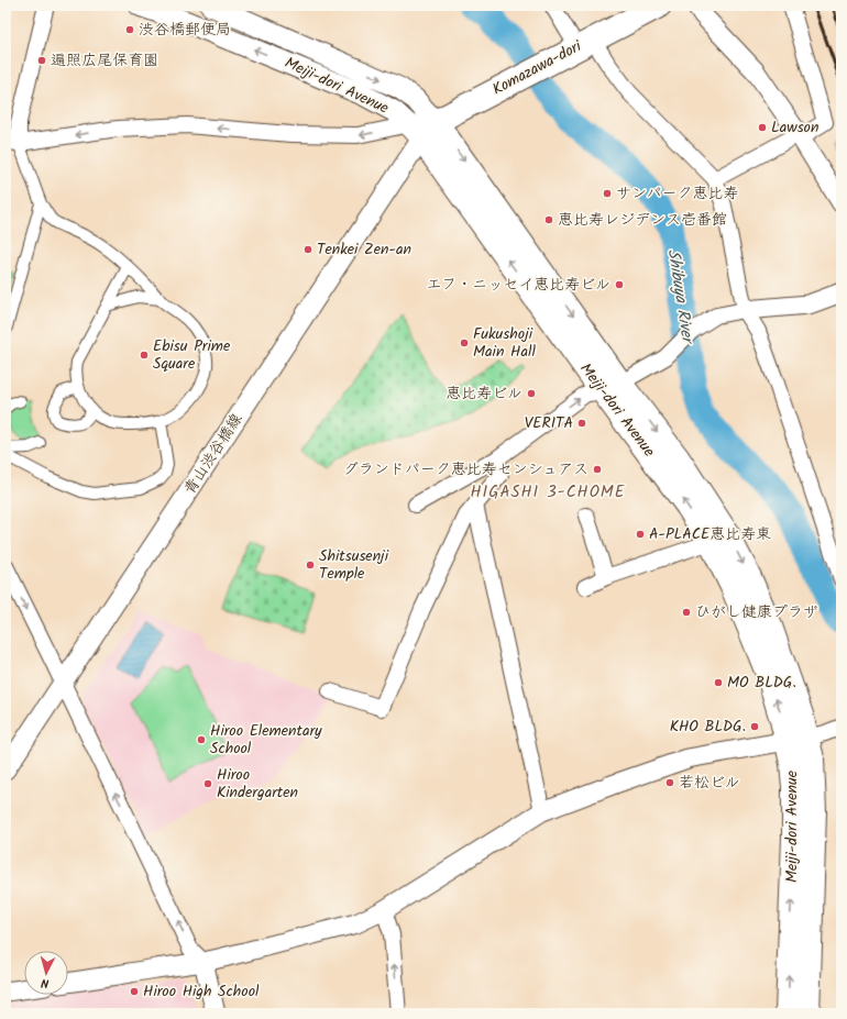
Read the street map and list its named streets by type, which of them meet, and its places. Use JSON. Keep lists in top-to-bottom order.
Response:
{
  "streets": {
    "main road": ["Komazawa-dori", "Meiji-dori Avenue"],
    "street": ["青山渋谷橋線"]
  },
  "crossings": [
    ["Komazawa-dori", "Meiji-dori Avenue"],
    ["Komazawa-dori", "青山渋谷橋線"],
    ["Meiji-dori Avenue", "青山渋谷橋線"]
  ],
  "districts": ["HIGASHI 3-CHOME"],
  "water": ["Shibuya River"],
  "places": [
    "渋谷橋郵便局",
    "遍照広尾保育園",
    "Lawson",
    "サンパーク恵比寿",
    "恵比寿レジデンス壱番館",
    "Tenkei Zen-an",
    "エフ・ニッセイ恵比寿ビル",
    "Fukushoji Main Hall",
    "Ebisu Prime Square",
    "恵比寿ビル",
    "VERITA",
    "グランドパーク恵比寿センシュアス",
    "A-PLACE恵比寿東",
    "Shitsusenji Temple",
    "ひがし健康プラザ",
    "MO BLDG.",
    "KHO BLDG.",
    "Hiroo Elementary School",
    "若松ビル",
    "Hiroo Kindergarten",
    "Hiroo High School"
  ],
  "north": "bottom"
}
